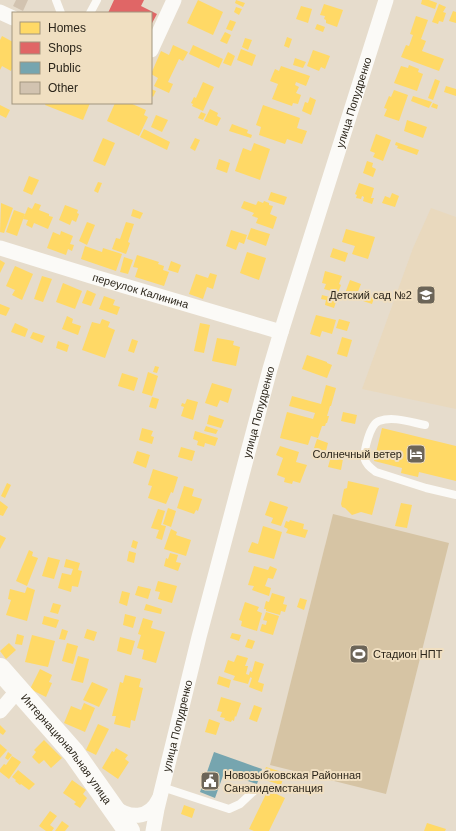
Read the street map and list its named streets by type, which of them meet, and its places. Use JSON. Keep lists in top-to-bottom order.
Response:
{
  "streets": {
    "street": ["улица Попудренко", "переулок Калинина", "Интернациональная улица"]
  },
  "crossings": [
    ["улица Попудренко", "переулок Калинина"]
  ],
  "places": {
    "school or university": ["Детский сад №2"],
    "hotel": ["Солнечный ветер"],
    "sports": ["Стадион НПТ"],
    "public building": ["Новозыбковская Районная Санэпидемстанция"]
  },
  "legend": [
    "Homes",
    "Shops",
    "Public",
    "Other"
  ]
}
